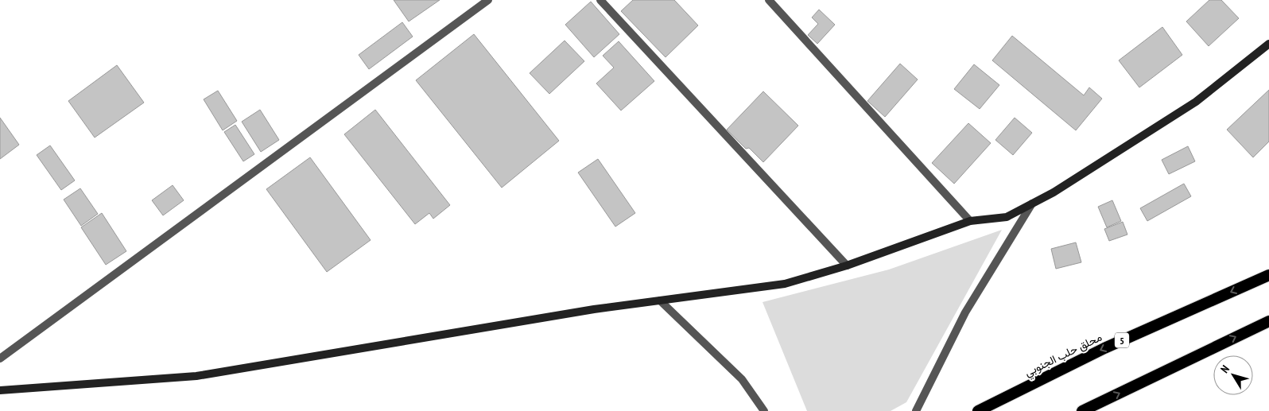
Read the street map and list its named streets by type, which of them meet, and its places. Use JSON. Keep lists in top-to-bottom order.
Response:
{
  "streets": {
    "highway": ["5", "محلق حلب الجنوبي"]
  },
  "north": "top left"
}
